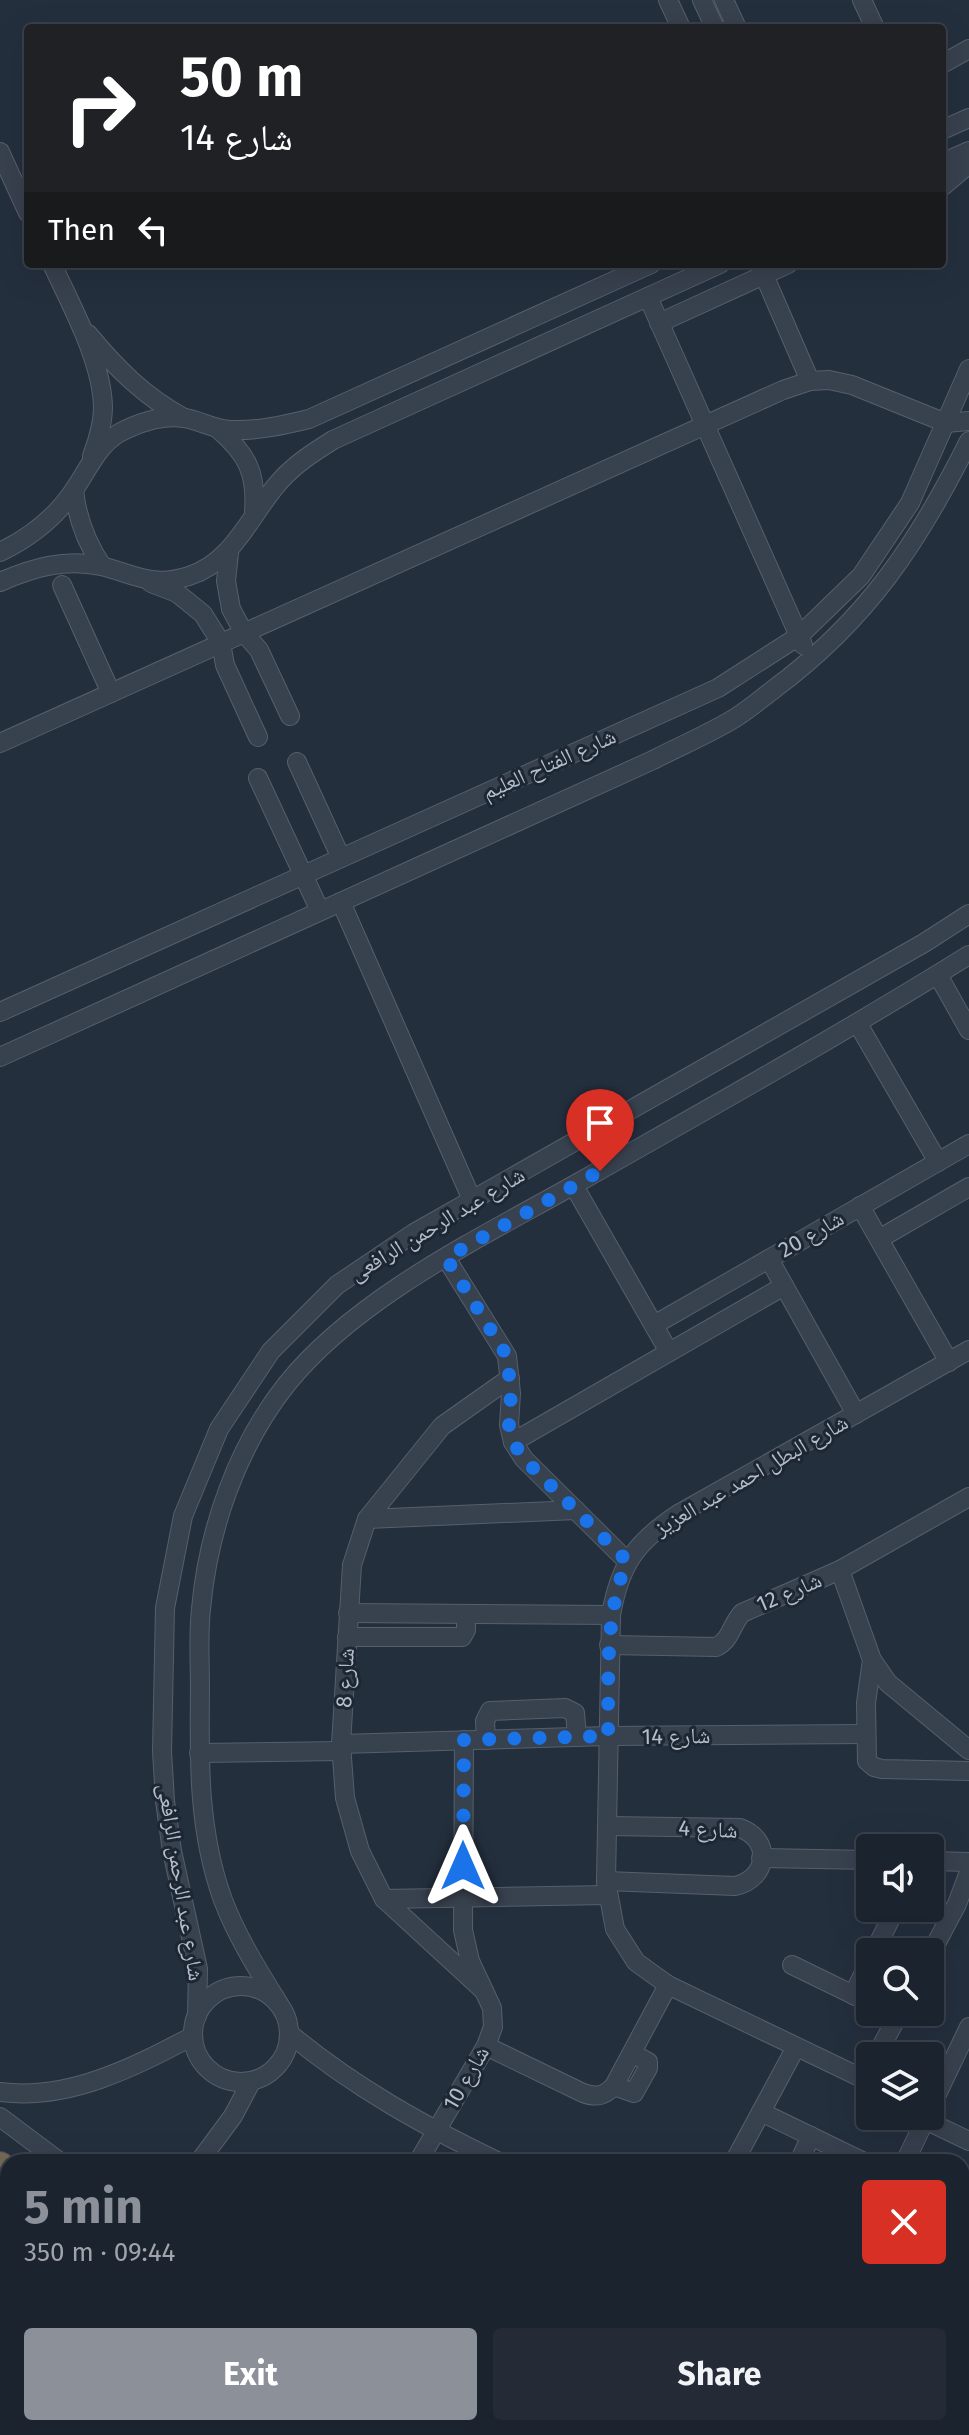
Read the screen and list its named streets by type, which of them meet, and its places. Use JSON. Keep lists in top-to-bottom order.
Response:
{
  "streets": {
    "street": [
      "شارع الفتاح العليم",
      "شارع عبد الرحمن الرافعى",
      "شارع 20",
      "شارع البطل احمد عبد العزيز",
      "شارع 12",
      "شارع 8",
      "شارع 14",
      "شارع 4",
      "شارع 10"
    ]
  },
  "crossings": [
    ["شارع عبد الرحمن الرافعى", "شارع 14"],
    ["شارع البطل احمد عبد العزيز", "شارع 12"],
    ["شارع البطل احمد عبد العزيز", "شارع 14"],
    ["شارع البطل احمد عبد العزيز", "شارع 4"],
    ["شارع 8", "شارع 14"],
    ["شارع 8", "شارع 4"],
    ["شارع 8", "شارع 10"],
    ["شارع 14", "شارع 10"],
    ["شارع 4", "شارع 10"]
  ],
  "page": {
    "turn": ["50 m", "شارع 14"],
    "then": "Then",
    "heading": ["5 min", "350 m · 09:44"],
    "buttons": ["Exit", "Share"]
  }
}
